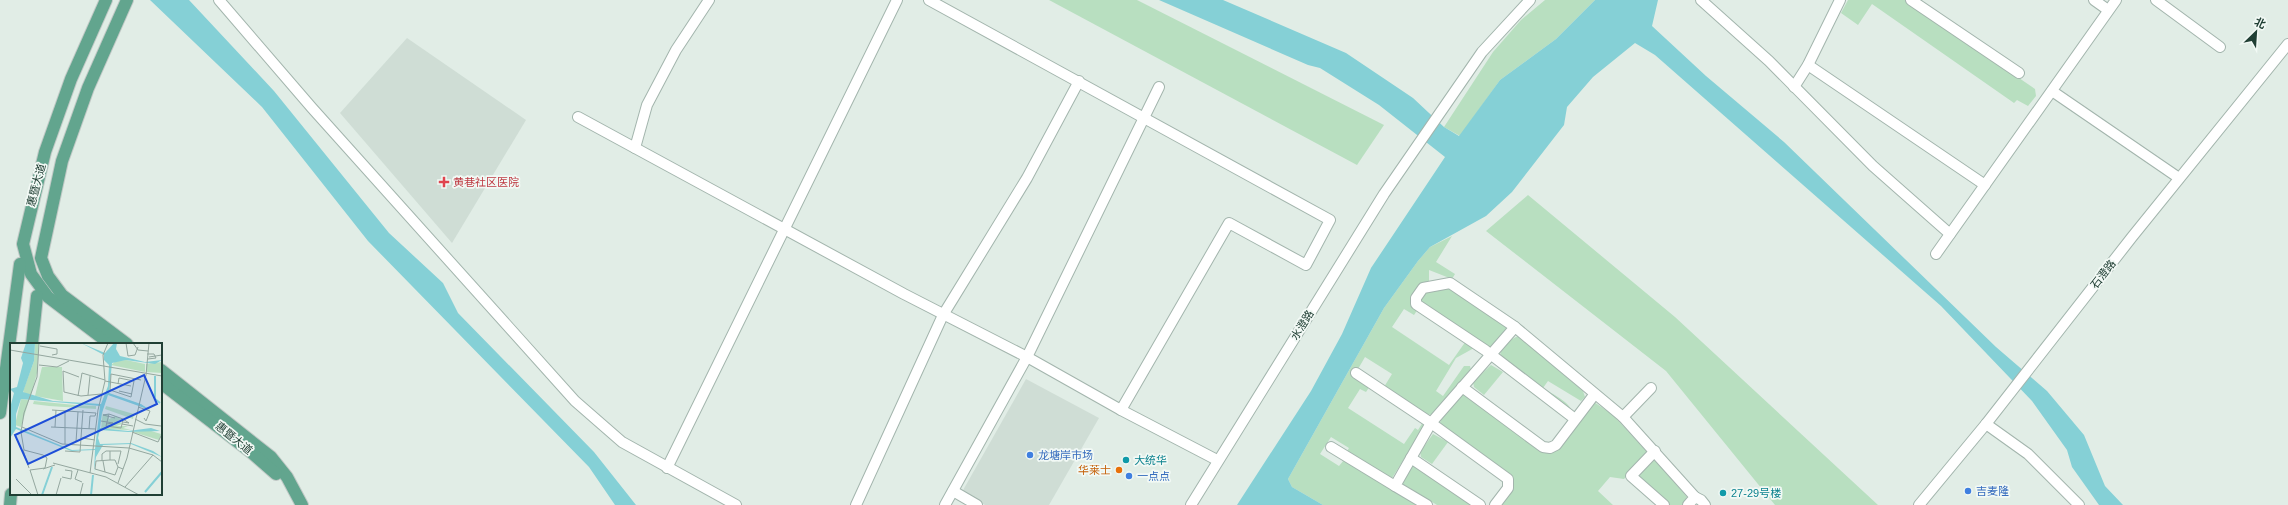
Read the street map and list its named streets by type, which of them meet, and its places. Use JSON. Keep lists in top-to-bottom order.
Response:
{
  "streets": {
    "main road": ["惠暨大道"],
    "street": ["石澄路", "水澄路"]
  },
  "places": {
    "health": ["黄巷社区医院"],
    "other": [
      "龙塘岸市场",
      "大统华",
      "华莱士",
      "一点点",
      "吉麦隆",
      "27-29号楼"
    ]
  },
  "north": "top right"
}
